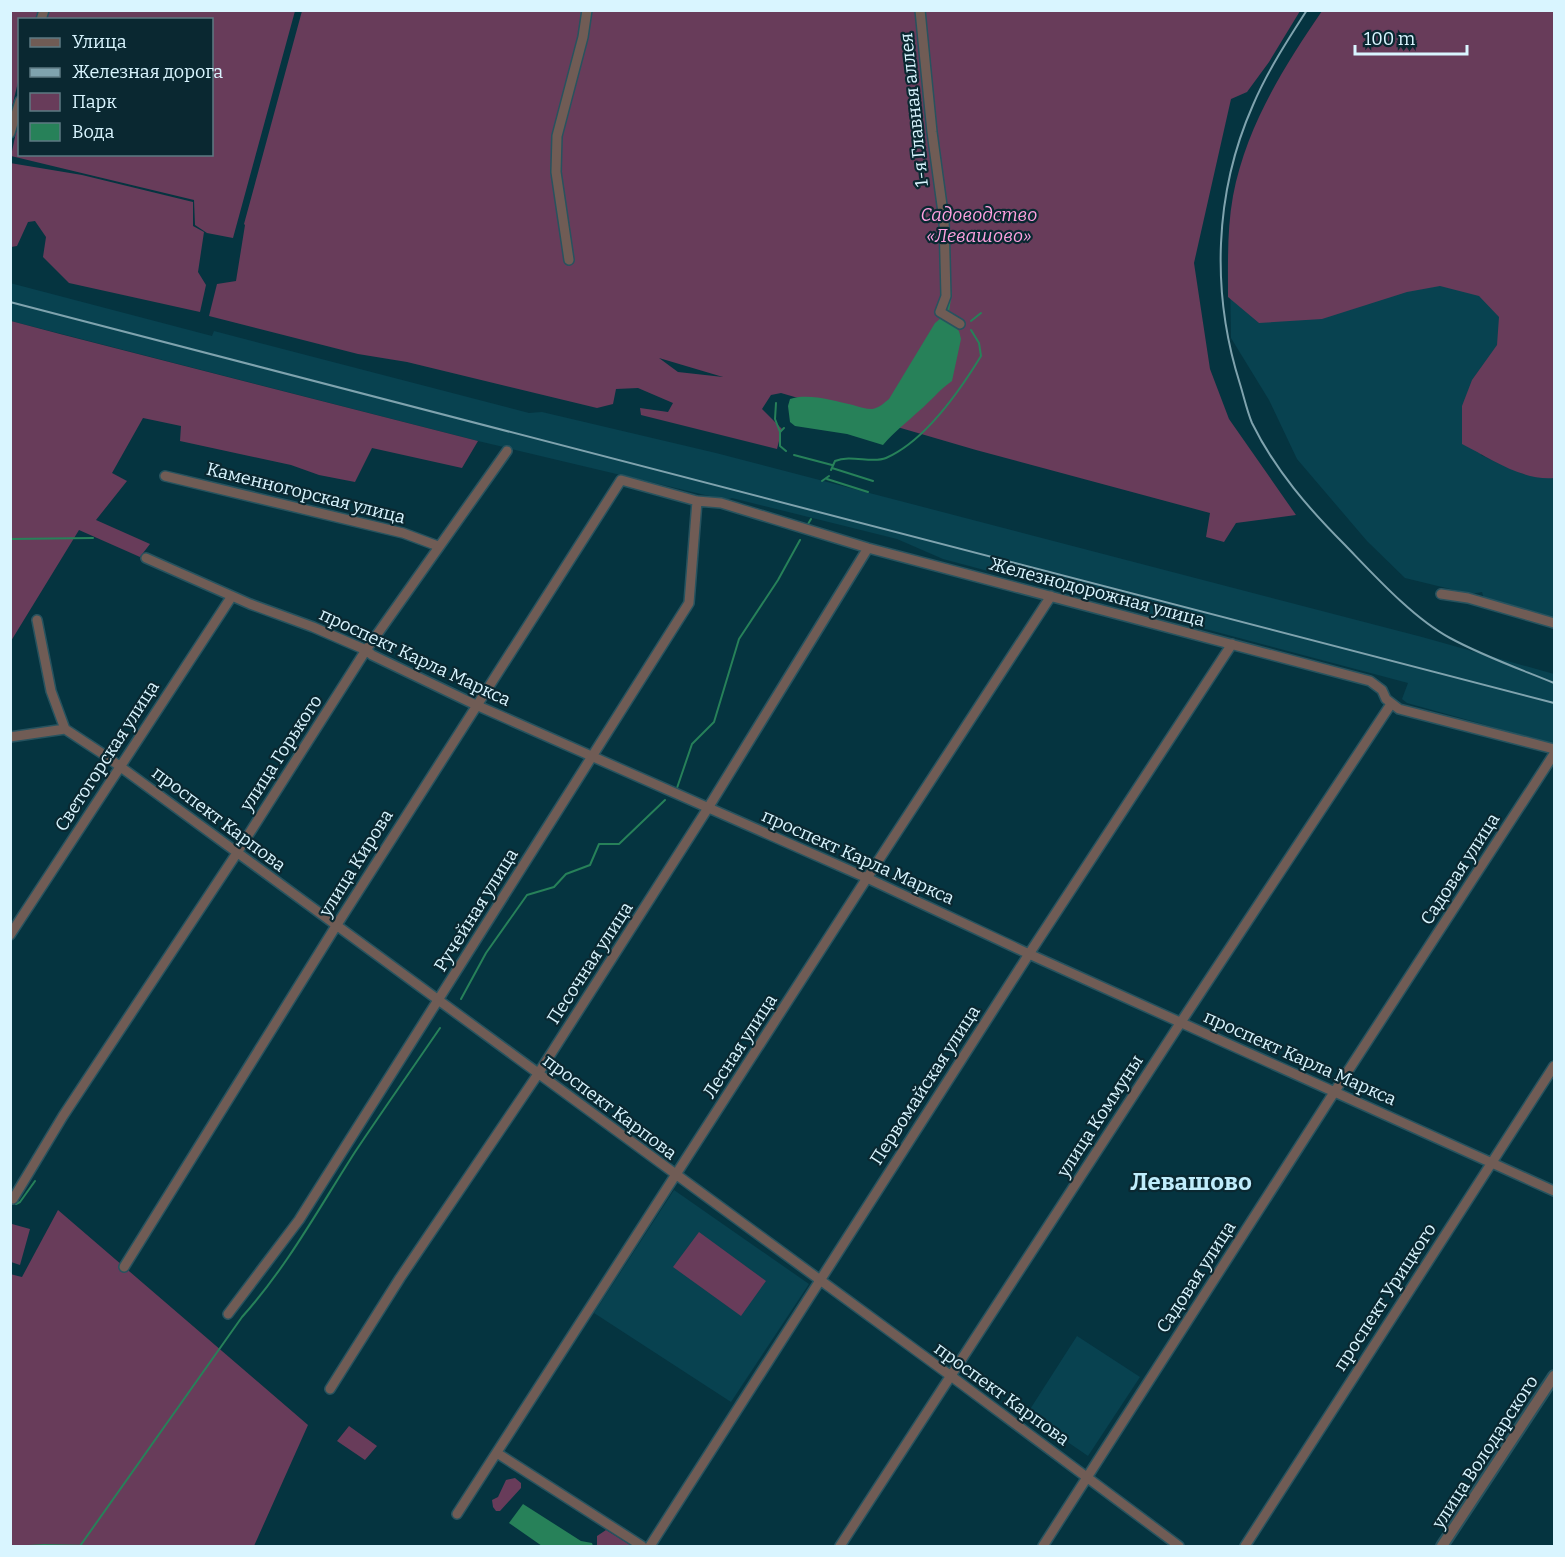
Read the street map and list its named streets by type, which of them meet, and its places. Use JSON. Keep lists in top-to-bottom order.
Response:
{
  "streets": {
    "street": [
      "1-я Главная аллея",
      "Каменногорская улица",
      "Железнодорожная улица",
      "проспект Карла Маркса",
      "улица Горького",
      "Светогорская улица",
      "проспект Карпова",
      "улица Кирова",
      "Садовая улица",
      "Ручейная улица",
      "Песочная улица",
      "Лесная улица",
      "Первомайская улица",
      "улица Коммуны",
      "проспект Урицкого",
      "улица Володарского"
    ]
  },
  "crossings": [
    ["Каменногорская улица", "улица Горького"],
    ["Железнодорожная улица", "улица Кирова"],
    ["Железнодорожная улица", "Ручейная улица"],
    ["Железнодорожная улица", "Песочная улица"],
    ["Железнодорожная улица", "Лесная улица"],
    ["Железнодорожная улица", "Первомайская улица"],
    ["Железнодорожная улица", "улица Коммуны"],
    ["проспект Карла Маркса", "улица Горького"],
    ["проспект Карла Маркса", "Светогорская улица"],
    ["проспект Карла Маркса", "улица Кирова"],
    ["проспект Карла Маркса", "Садовая улица"],
    ["проспект Карла Маркса", "Ручейная улица"],
    ["проспект Карла Маркса", "Песочная улица"],
    ["проспект Карла Маркса", "Лесная улица"],
    ["проспект Карла Маркса", "Первомайская улица"],
    ["проспект Карла Маркса", "улица Коммуны"],
    ["проспект Карла Маркса", "проспект Урицкого"],
    ["улица Горького", "проспект Карпова"],
    ["Светогорская улица", "проспект Карпова"],
    ["проспект Карпова", "улица Кирова"],
    ["проспект Карпова", "Садовая улица"],
    ["проспект Карпова", "Ручейная улица"],
    ["проспект Карпова", "Песочная улица"],
    ["проспект Карпова", "Лесная улица"],
    ["проспект Карпова", "Первомайская улица"],
    ["проспект Карпова", "улица Коммуны"]
  ],
  "districts": ["Левашово"],
  "parks": ["Садоводство «Левашово»"],
  "legend": [
    "Улица",
    "Железная дорога",
    "Парк",
    "Вода"
  ],
  "scale_bar": "100 m"
}
